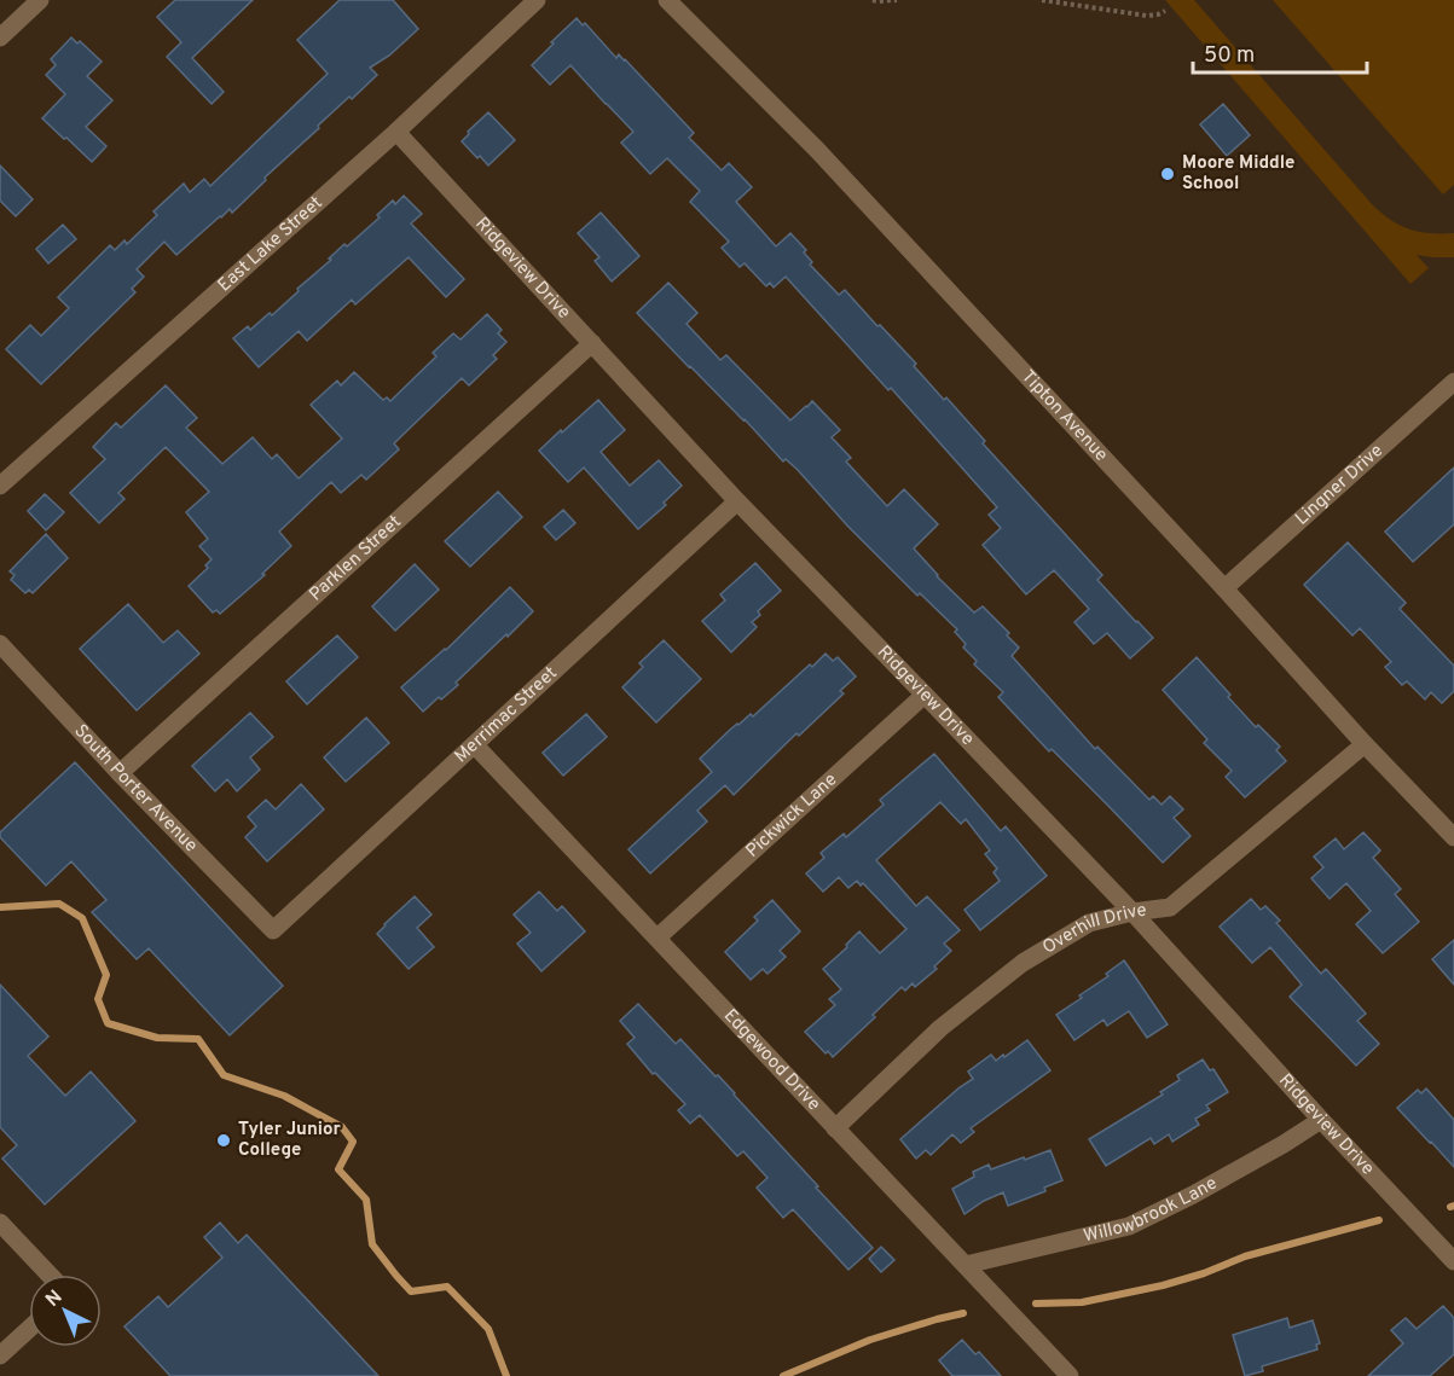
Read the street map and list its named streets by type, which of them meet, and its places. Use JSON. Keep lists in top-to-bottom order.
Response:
{
  "streets": {
    "street": [
      "East Lake Street",
      "Ridgeview Drive",
      "Tipton Avenue",
      "Lingner Drive",
      "Parklen Street",
      "Merrimac Street",
      "South Porter Avenue",
      "Pickwick Lane",
      "Overhill Drive",
      "Edgewood Drive",
      "Willowbrook Lane"
    ]
  },
  "crossings": [
    ["East Lake Street", "Ridgeview Drive"],
    ["Ridgeview Drive", "Parklen Street"],
    ["Ridgeview Drive", "Merrimac Street"],
    ["Ridgeview Drive", "Pickwick Lane"],
    ["Ridgeview Drive", "Overhill Drive"],
    ["Ridgeview Drive", "Willowbrook Lane"],
    ["Tipton Avenue", "Lingner Drive"],
    ["Tipton Avenue", "Overhill Drive"],
    ["Parklen Street", "South Porter Avenue"],
    ["Merrimac Street", "South Porter Avenue"],
    ["Merrimac Street", "Edgewood Drive"],
    ["Pickwick Lane", "Edgewood Drive"],
    ["Overhill Drive", "Edgewood Drive"],
    ["Edgewood Drive", "Willowbrook Lane"]
  ],
  "places": ["Moore Middle School", "Tyler Junior College"],
  "scale_bar": "50 m",
  "north": "top left"
}
